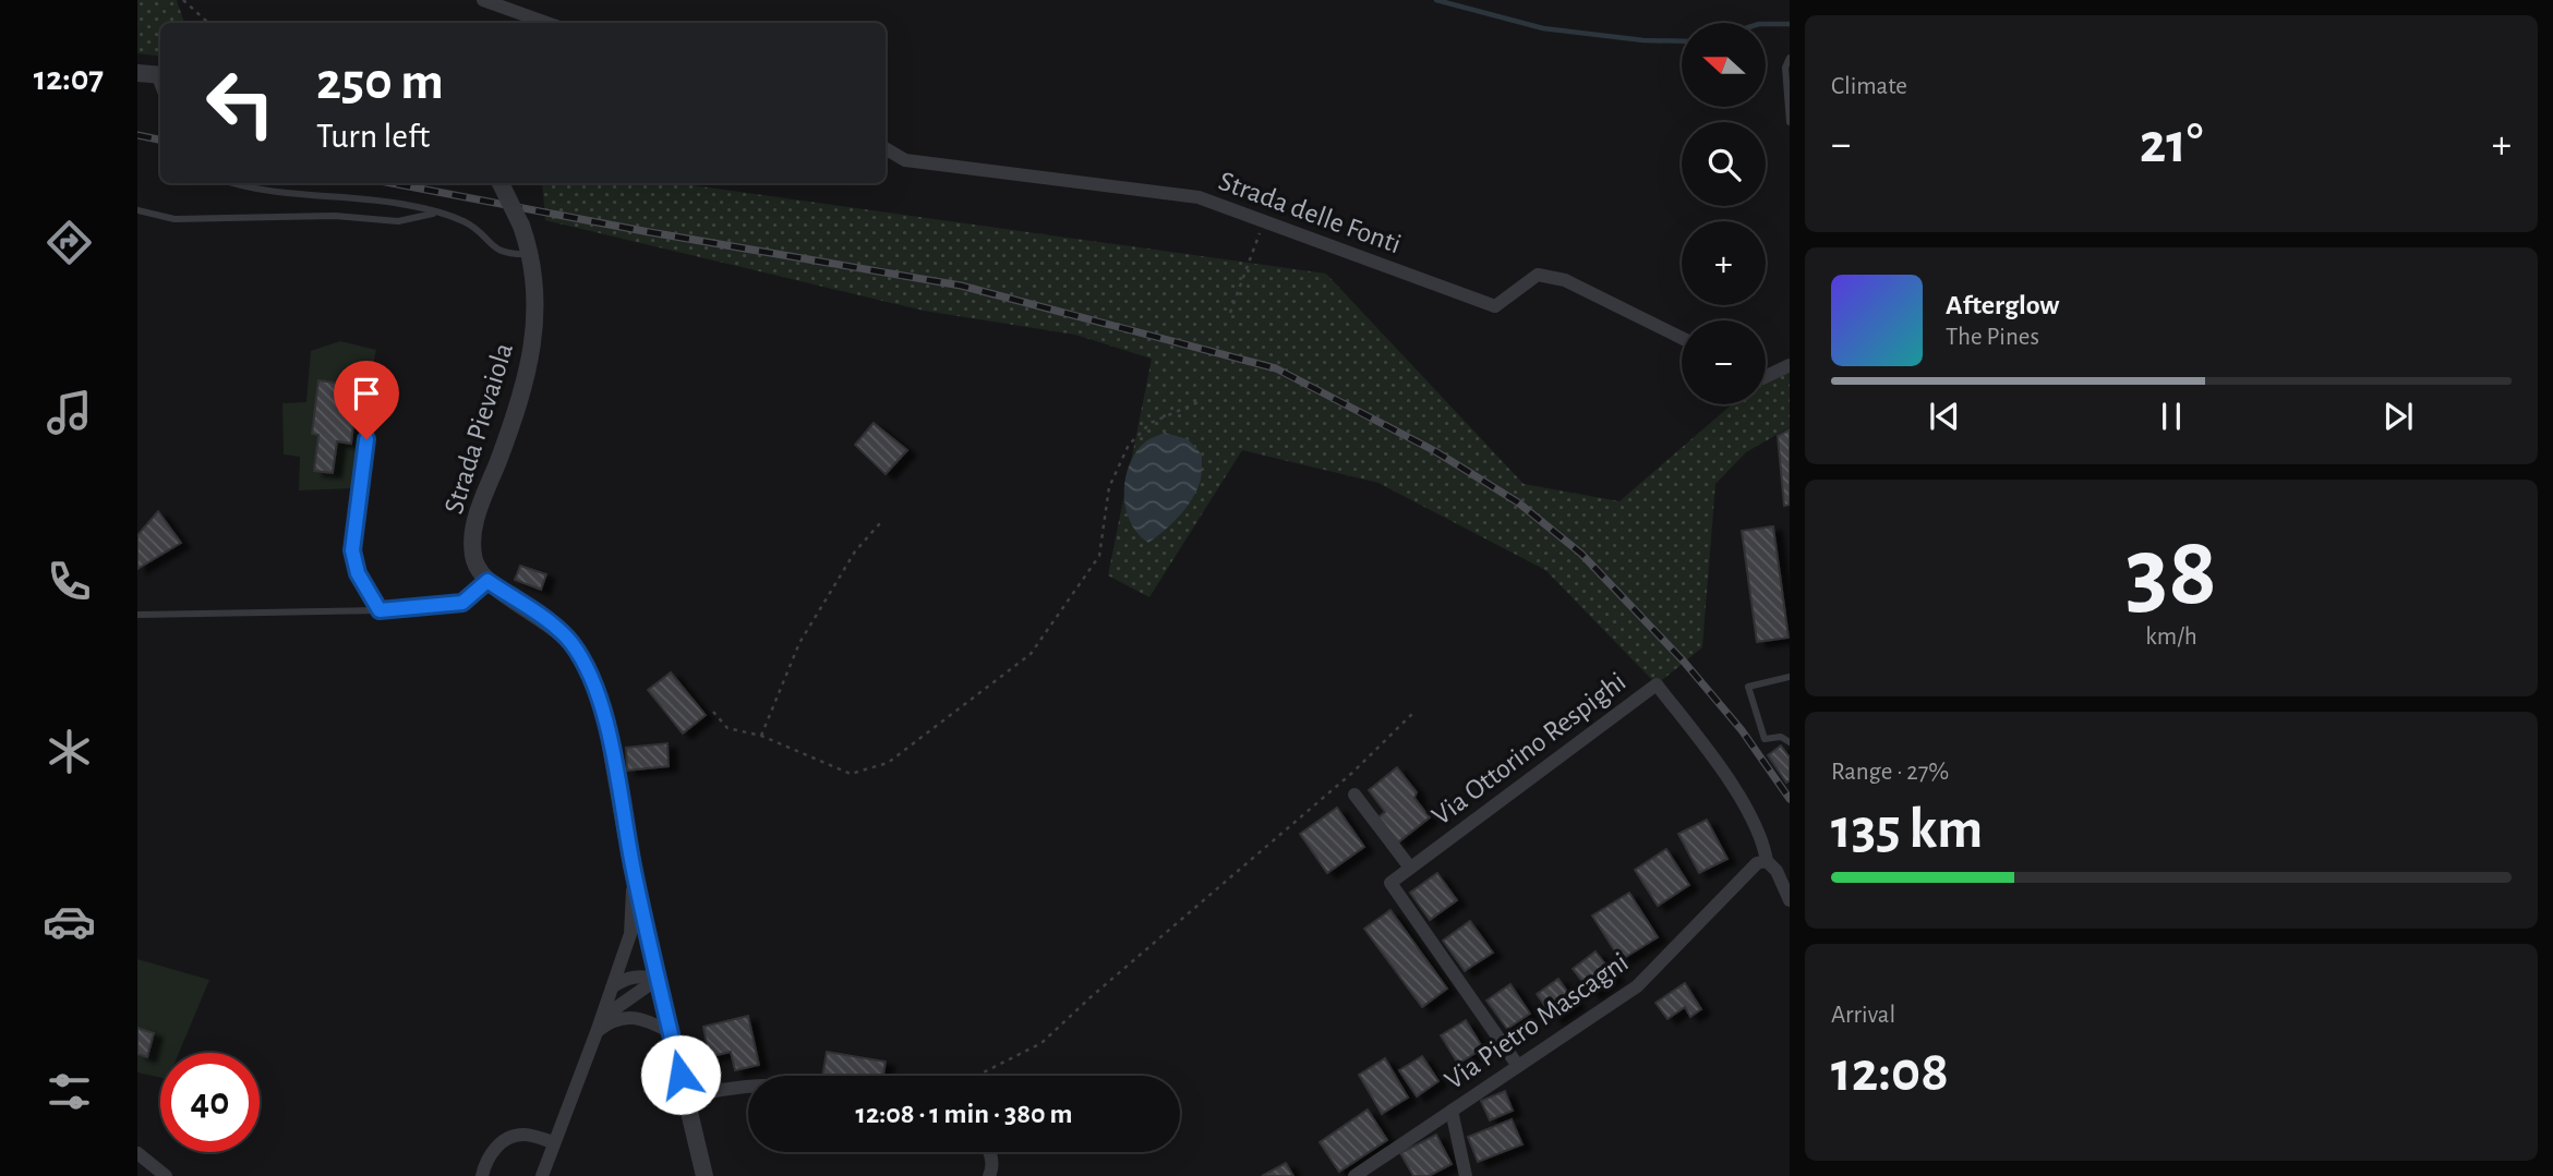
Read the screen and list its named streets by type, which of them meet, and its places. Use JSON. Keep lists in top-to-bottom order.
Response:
{
  "streets": {
    "street": [
      "Strada delle Fonti",
      "Strada Pievaiola",
      "Via Ottorino Respighi",
      "Via Pietro Mascagni"
    ]
  },
  "crossings": [
    ["Via Ottorino Respighi", "Via Pietro Mascagni"]
  ],
  "north": "left",
  "page": {
    "tabs": "12:07",
    "tile": [
      "Climate",
      ["38", "km/h"],
      ["Range · 27%", "135 km"],
      ["Arrival", "12:08"]
    ],
    "map_buttons": ["+", "−"],
    "turn": ["250 m", "Turn left"],
    "heat": ["−", "21°", "+"],
    "song": ["Afterglow", "The Pines"],
    "limit": "40",
    "trip": "12:08 · 1 min · 380 m"
  }
}
